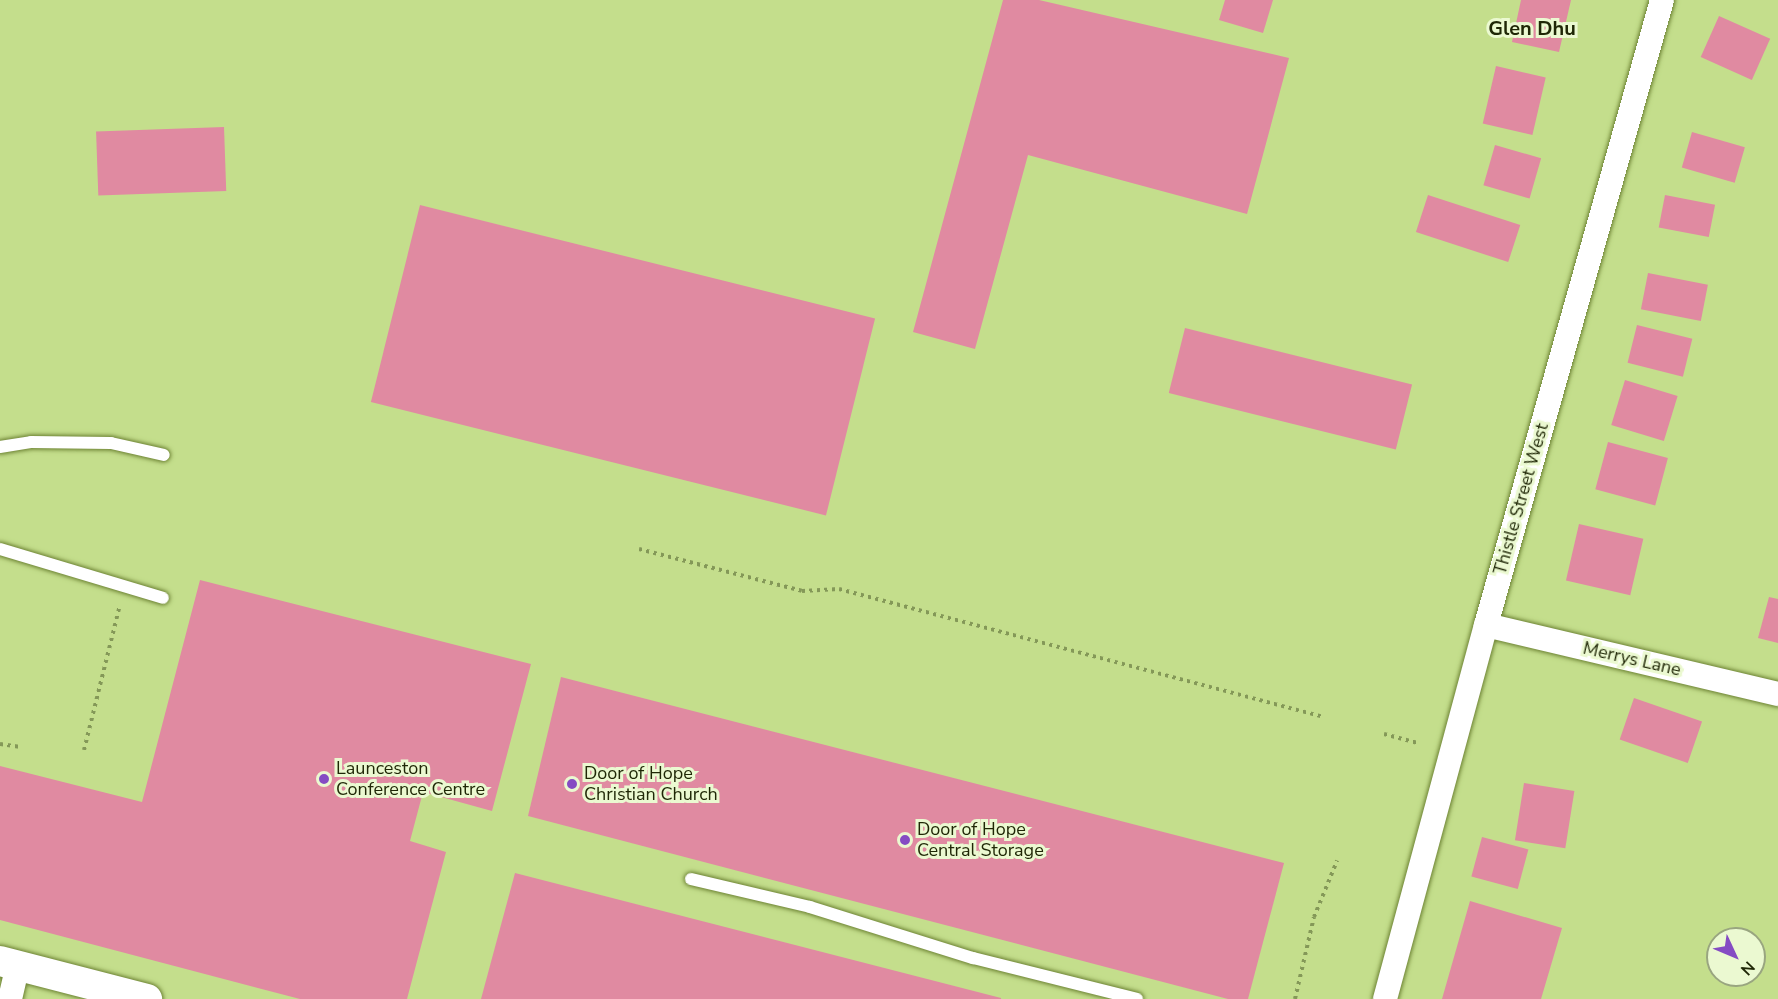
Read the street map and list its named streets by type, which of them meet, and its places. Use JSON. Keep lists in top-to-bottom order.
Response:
{
  "streets": {
    "street": ["Thistle Street West", "Merrys Lane"]
  },
  "crossings": [
    ["Thistle Street West", "Merrys Lane"]
  ],
  "districts": ["Glen Dhu"],
  "places": ["Launceston Conference Centre", "Door of Hope Christian Church", "Door of Hope Central Storage"],
  "north": "bottom right"
}
